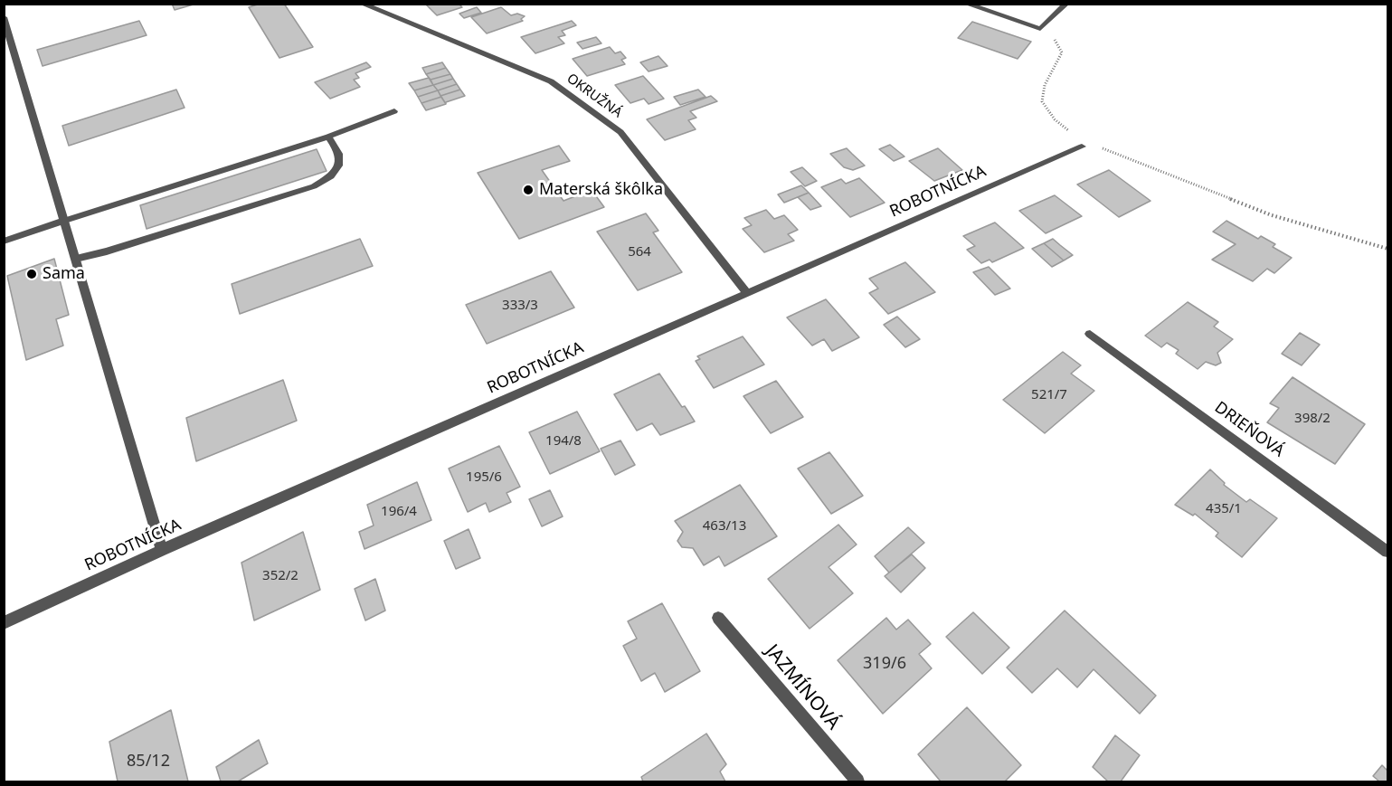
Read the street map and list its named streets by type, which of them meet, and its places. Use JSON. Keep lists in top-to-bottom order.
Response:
{
  "streets": {
    "street": [
      "OKRUŽNÁ",
      "ROBOTNÍCKA",
      "DRIEŇOVÁ",
      "JAZMÍNOVÁ"
    ]
  },
  "crossings": [
    ["OKRUŽNÁ", "ROBOTNÍCKA"]
  ],
  "places": ["Materská škôlka", "Sama"],
  "house_numbers": [
    "564",
    "333/3",
    "521/7",
    "398/2",
    "194/8",
    "195/6",
    "435/1",
    "196/4",
    "463/13",
    "352/2",
    "319/6",
    "85/12"
  ]
}
